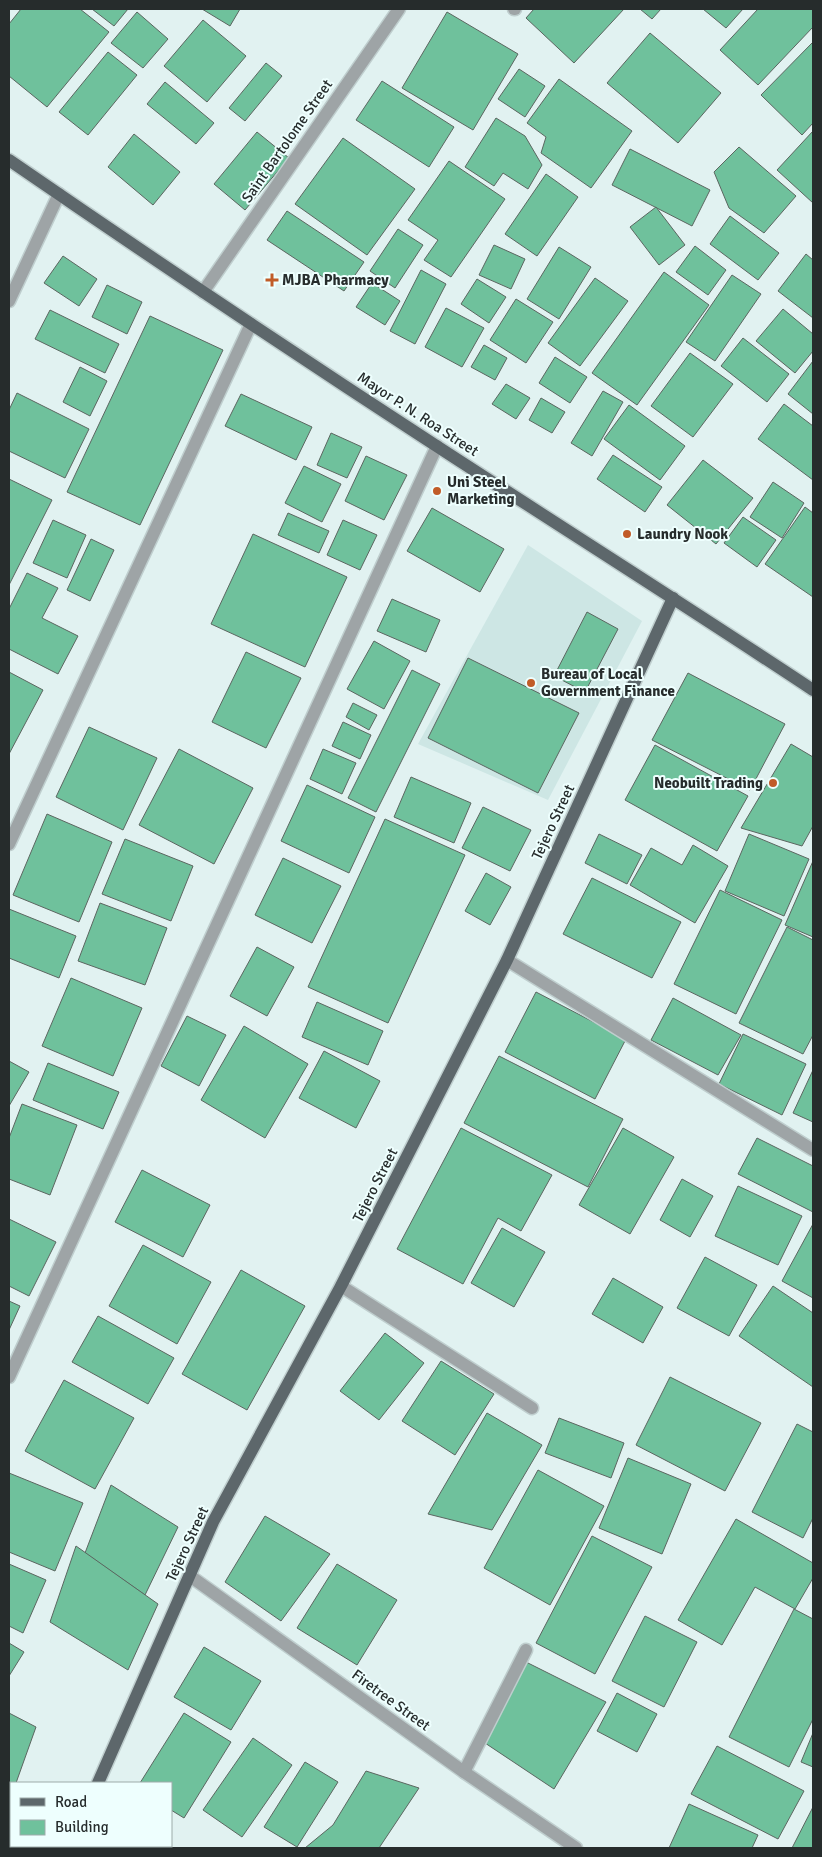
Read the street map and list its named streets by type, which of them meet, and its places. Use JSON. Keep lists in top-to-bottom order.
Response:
{
  "streets": {
    "main road": ["Mayor P. N. Roa Street", "Tejero Street"],
    "street": ["Saint Bartolome Street", "Firetree Street"]
  },
  "crossings": [
    ["Saint Bartolome Street", "Mayor P. N. Roa Street"],
    ["Mayor P. N. Roa Street", "Tejero Street"],
    ["Tejero Street", "Firetree Street"]
  ],
  "places": {
    "health": ["MJBA Pharmacy"],
    "other": [
      "Uni Steel Marketing",
      "Laundry Nook",
      "Bureau of Local Government Finance",
      "Neobuilt Trading"
    ]
  },
  "legend": ["Road", "Building"]
}
